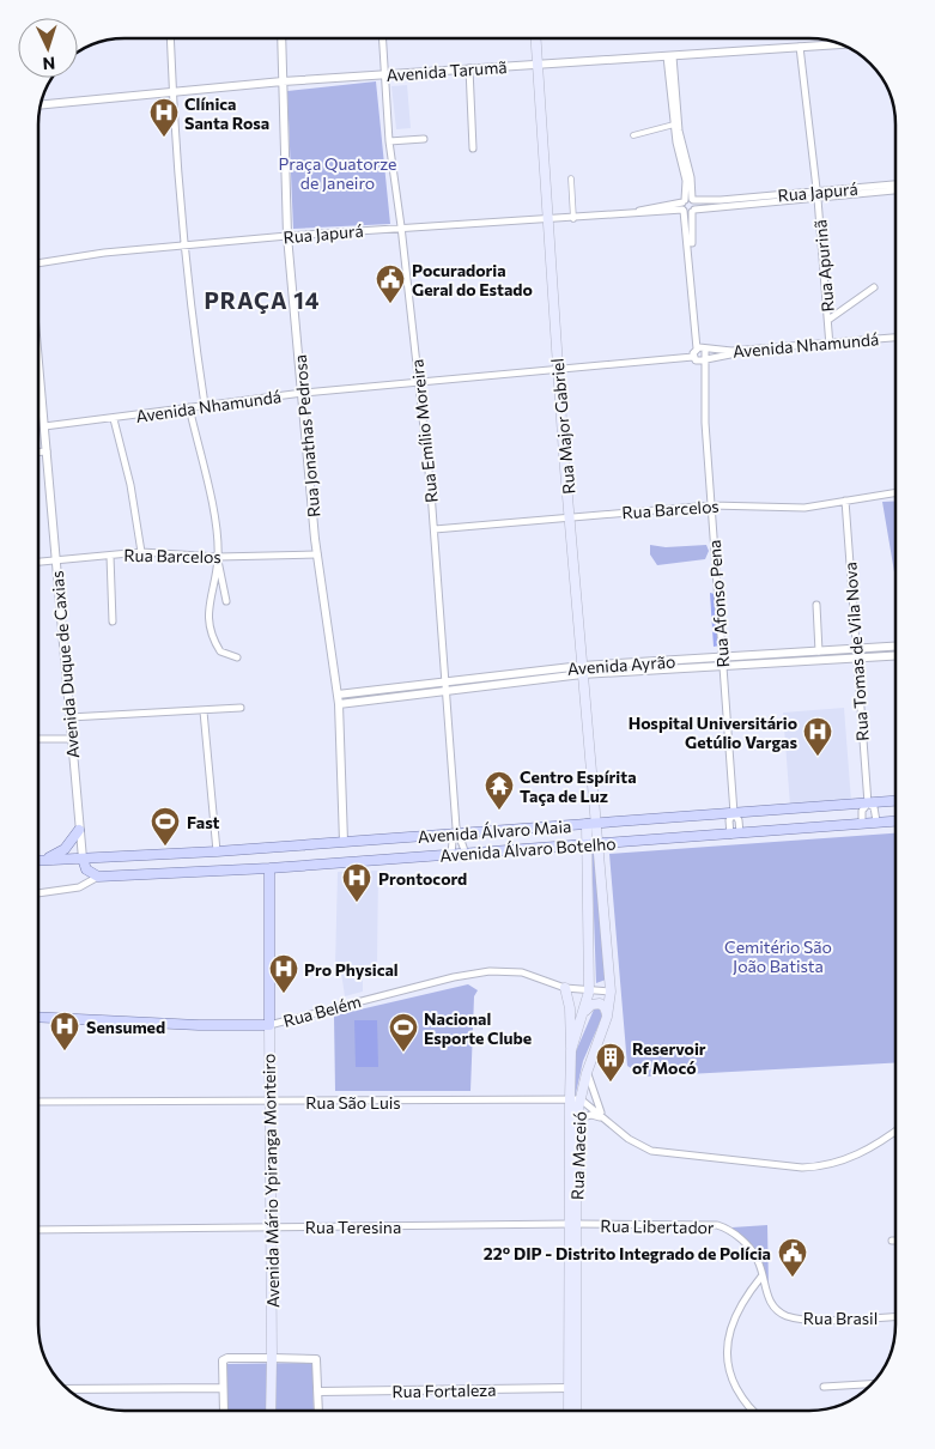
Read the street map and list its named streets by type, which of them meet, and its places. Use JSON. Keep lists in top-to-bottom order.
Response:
{
  "streets": {
    "main road": [
      "Rua Major Gabriel",
      "Avenida Álvaro Maia",
      "Avenida Álvaro Botelho",
      "Rua Belém",
      "Rua Maceió",
      "Avenida Mário Ypiranga Monteiro"
    ],
    "street": [
      "Avenida Tarumã",
      "Rua Japurá",
      "Rua Apurinã",
      "Avenida Nhamundá",
      "Rua Emílio Moreira",
      "Rua Jonathas Pedrosa",
      "Rua Barcelos",
      "Rua Afonso Pena",
      "Rua Tomas de Vila Nova",
      "Avenida Duque de Caxias",
      "Avenida Ayrão",
      "Rua São Luis",
      "Rua Teresina",
      "Rua Libertador",
      "Rua Brasil",
      "Rua Fortaleza"
    ]
  },
  "crossings": [
    ["Avenida Tarumã", "Rua Apurinã"],
    ["Avenida Tarumã", "Rua Major Gabriel"],
    ["Avenida Tarumã", "Rua Emílio Moreira"],
    ["Avenida Tarumã", "Rua Jonathas Pedrosa"],
    ["Rua Japurá", "Rua Apurinã"],
    ["Rua Japurá", "Rua Major Gabriel"],
    ["Rua Japurá", "Rua Emílio Moreira"],
    ["Rua Japurá", "Rua Jonathas Pedrosa"],
    ["Rua Apurinã", "Avenida Nhamundá"],
    ["Avenida Nhamundá", "Rua Major Gabriel"],
    ["Avenida Nhamundá", "Rua Emílio Moreira"],
    ["Avenida Nhamundá", "Rua Jonathas Pedrosa"],
    ["Avenida Nhamundá", "Rua Afonso Pena"],
    ["Avenida Nhamundá", "Avenida Duque de Caxias"],
    ["Rua Major Gabriel", "Rua Barcelos"],
    ["Rua Major Gabriel", "Avenida Ayrão"],
    ["Rua Major Gabriel", "Avenida Álvaro Maia"],
    ["Rua Major Gabriel", "Rua Maceió"],
    ["Rua Emílio Moreira", "Rua Barcelos"],
    ["Rua Emílio Moreira", "Avenida Ayrão"],
    ["Rua Emílio Moreira", "Avenida Álvaro Maia"],
    ["Rua Emílio Moreira", "Avenida Álvaro Botelho"],
    ["Rua Jonathas Pedrosa", "Rua Barcelos"],
    ["Rua Jonathas Pedrosa", "Avenida Ayrão"],
    ["Rua Jonathas Pedrosa", "Avenida Álvaro Maia"],
    ["Rua Barcelos", "Rua Afonso Pena"],
    ["Rua Barcelos", "Rua Tomas de Vila Nova"],
    ["Rua Barcelos", "Avenida Duque de Caxias"],
    ["Rua Afonso Pena", "Avenida Ayrão"],
    ["Rua Afonso Pena", "Avenida Álvaro Maia"],
    ["Rua Afonso Pena", "Avenida Álvaro Botelho"],
    ["Rua Tomas de Vila Nova", "Avenida Ayrão"],
    ["Rua Tomas de Vila Nova", "Avenida Álvaro Maia"],
    ["Rua Tomas de Vila Nova", "Avenida Álvaro Botelho"],
    ["Avenida Duque de Caxias", "Avenida Álvaro Maia"],
    ["Avenida Álvaro Maia", "Rua Maceió"],
    ["Avenida Álvaro Botelho", "Rua Maceió"],
    ["Avenida Álvaro Botelho", "Avenida Mário Ypiranga Monteiro"],
    ["Rua Belém", "Rua Maceió"],
    ["Rua Belém", "Avenida Mário Ypiranga Monteiro"],
    ["Rua São Luis", "Rua Maceió"],
    ["Rua São Luis", "Avenida Mário Ypiranga Monteiro"],
    ["Rua Maceió", "Rua Teresina"],
    ["Rua Maceió", "Rua Libertador"],
    ["Rua Maceió", "Rua Fortaleza"],
    ["Avenida Mário Ypiranga Monteiro", "Rua Teresina"],
    ["Rua Teresina", "Rua Libertador"],
    ["Rua Libertador", "Rua Brasil"]
  ],
  "districts": ["PRAÇA 14"],
  "parks": ["Praça Quatorze de Janeiro", "Cemitério São João Batista"],
  "places": {
    "hospital": [
      "Clínica Santa Rosa",
      "Hospital Universitário Getúlio Vargas",
      "Prontocord",
      "Pro Physical",
      "Sensumed"
    ],
    "public building": ["Pocuradoria Geral do Estado", "22º DIP - Distrito Integrado de Polícia"],
    "temple": ["Centro Espírita Taça de Luz"],
    "sports": ["Fast", "Nacional Esporte Clube"],
    "building": ["Reservoir of Mocó"]
  },
  "north": "bottom"
}
